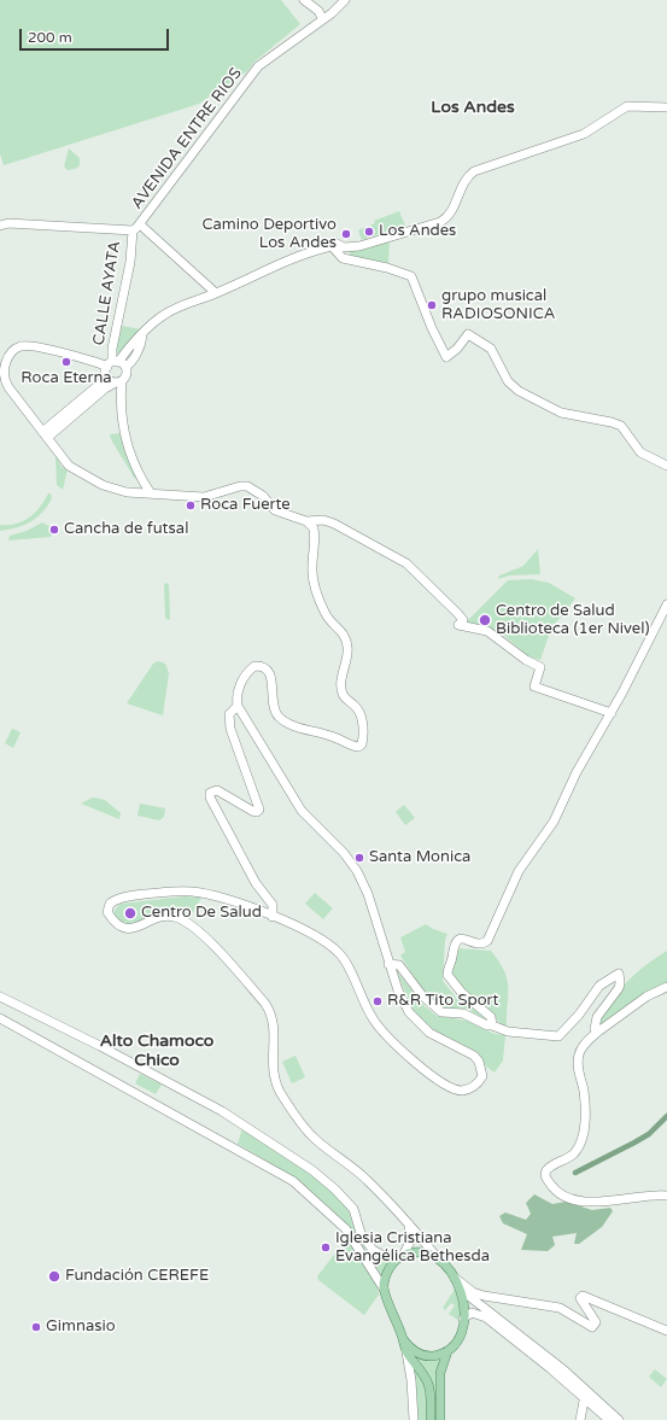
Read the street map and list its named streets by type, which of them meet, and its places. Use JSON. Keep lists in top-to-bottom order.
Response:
{
  "streets": {
    "street": ["AVENIDA ENTRE RIOS", "CALLE AYATA"]
  },
  "crossings": [
    ["AVENIDA ENTRE RIOS", "CALLE AYATA"]
  ],
  "districts": ["Los Andes", "Alto Chamoco Chico"],
  "places": [
    "Los Andes",
    "Camino Deportivo Los Andes",
    "grupo musical RADIOSONICA",
    "Roca Eterna",
    "Roca Fuerte",
    "Cancha de futsal",
    "Centro de Salud Biblioteca (1er Nivel)",
    "Santa Monica",
    "Centro De Salud",
    "R&R Tito Sport",
    "Iglesia Cristiana Evangélica Bethesda",
    "Fundación CEREFE",
    "Gimnasio"
  ],
  "scale_bar": "200 m"
}
